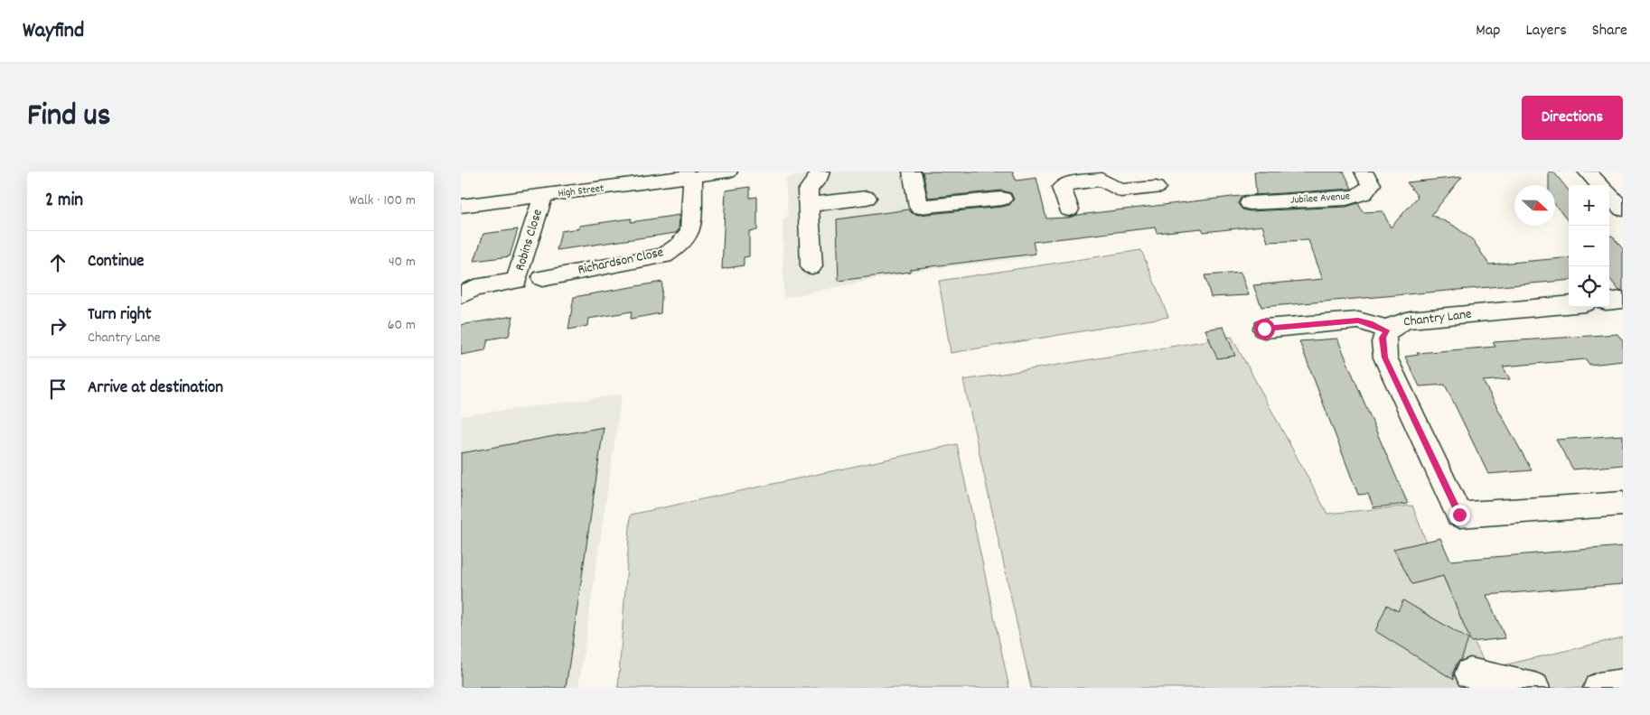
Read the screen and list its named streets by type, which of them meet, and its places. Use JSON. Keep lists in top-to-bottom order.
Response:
{
  "streets": {
    "street": [
      "High Street",
      "Jubilee Avenue",
      "Robins Close",
      "Richardson Close",
      "Chantry Lane"
    ]
  },
  "crossings": [
    ["High Street", "Robins Close"],
    ["High Street", "Richardson Close"]
  ],
  "north": "right",
  "page": {
    "header": "Wayfind",
    "nav": ["Map", "Layers", "Share"],
    "title": "Find us",
    "buttons": "Directions",
    "heading": ["2 min", "Walk · 100 m"],
    "map_buttons": ["+", "−"],
    "list": [
      ["Continue", "40 m"],
      ["Turn right", "Chantry Lane", "60 m"],
      "Arrive at destination"
    ]
  }
}
